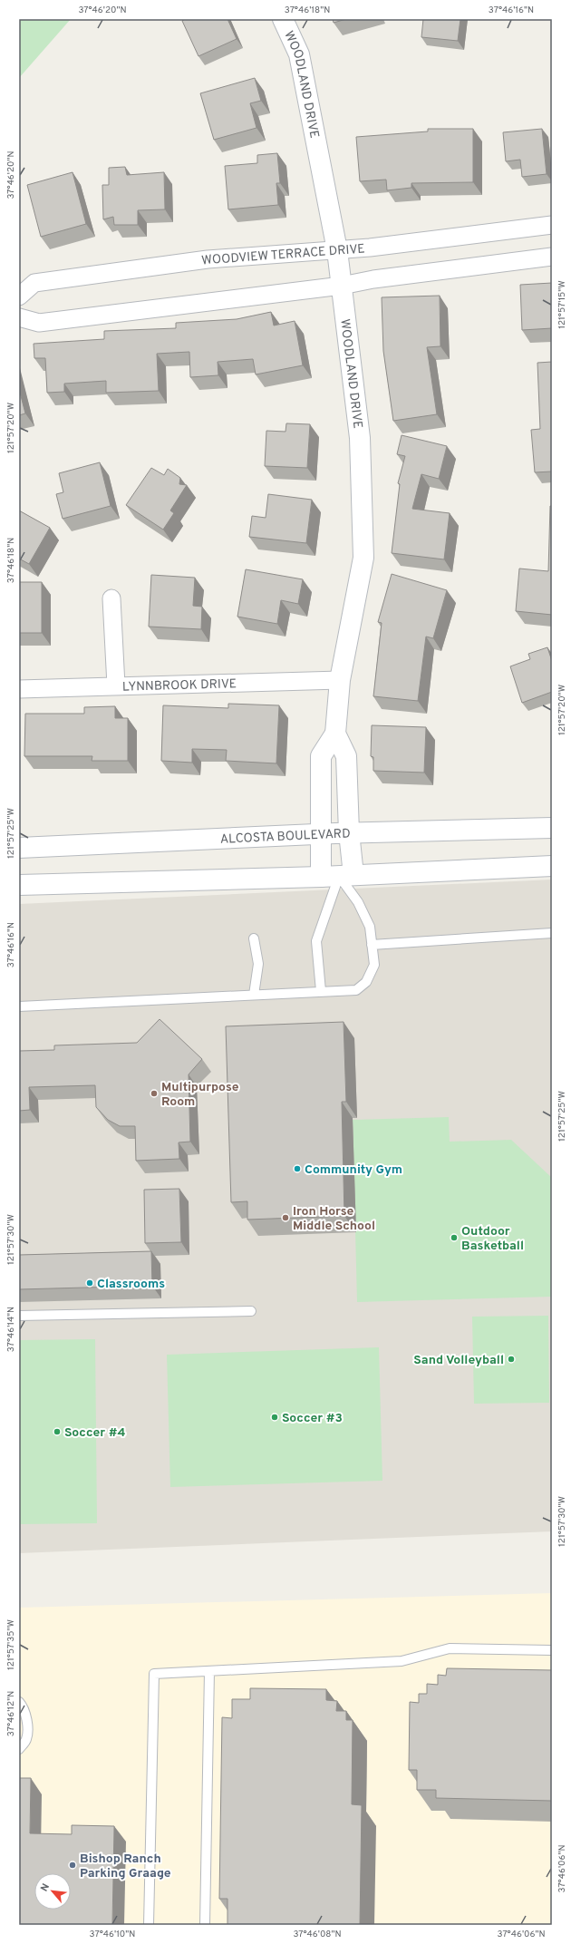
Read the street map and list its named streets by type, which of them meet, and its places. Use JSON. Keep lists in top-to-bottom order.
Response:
{
  "streets": {
    "main road": ["WOODLAND DRIVE", "ALCOSTA BOULEVARD"],
    "street": ["WOODVIEW TERRACE DRIVE", "LYNNBROOK DRIVE"]
  },
  "crossings": [
    ["WOODLAND DRIVE", "WOODVIEW TERRACE DRIVE"],
    ["WOODLAND DRIVE", "LYNNBROOK DRIVE"],
    ["WOODLAND DRIVE", "ALCOSTA BOULEVARD"]
  ],
  "places": [
    "Multipurpose Room",
    "Community Gym",
    "Iron Horse Middle School",
    "Outdoor Basketball",
    "Classrooms",
    "Sand Volleyball",
    "Soccer #3",
    "Soccer #4",
    "Bishop Ranch Parking Graage"
  ],
  "north": "top left",
  "coordinates": [
    "37°46'20\"N",
    "37°46'18\"N",
    "37°46'16\"N",
    "121°57'15\"W",
    "121°57'20\"W",
    "121°57'25\"W",
    "121°57'30\"W",
    "37°46'14\"N",
    "121°57'35\"W",
    "37°46'12\"N",
    "37°46'06\"N",
    "37°46'10\"N",
    "37°46'08\"N"
  ]
}
